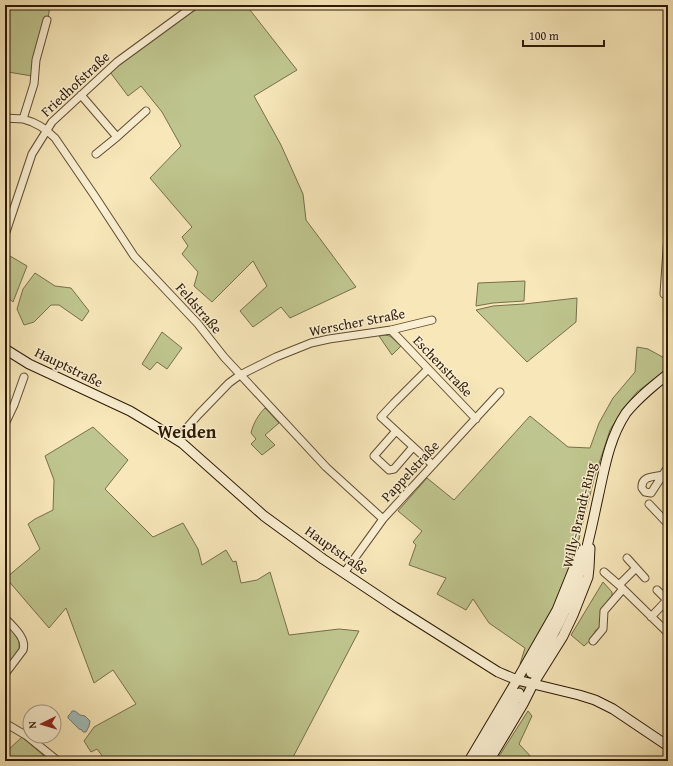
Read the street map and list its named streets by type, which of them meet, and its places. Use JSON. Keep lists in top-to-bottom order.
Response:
{
  "streets": {
    "main road": ["Hauptstraße", "Willy-Brandt-Ring"],
    "street": [
      "Friedhofstraße",
      "Feldstraße",
      "Werscher Straße",
      "Eschenstraße",
      "Pappelstraße"
    ]
  },
  "crossings": [
    ["Friedhofstraße", "Feldstraße"],
    ["Feldstraße", "Werscher Straße"],
    ["Feldstraße", "Pappelstraße"],
    ["Werscher Straße", "Eschenstraße"],
    ["Werscher Straße", "Hauptstraße"],
    ["Eschenstraße", "Pappelstraße"],
    ["Hauptstraße", "Pappelstraße"]
  ],
  "districts": ["Weiden"],
  "scale_bar": "100 m",
  "north": "left"
}
